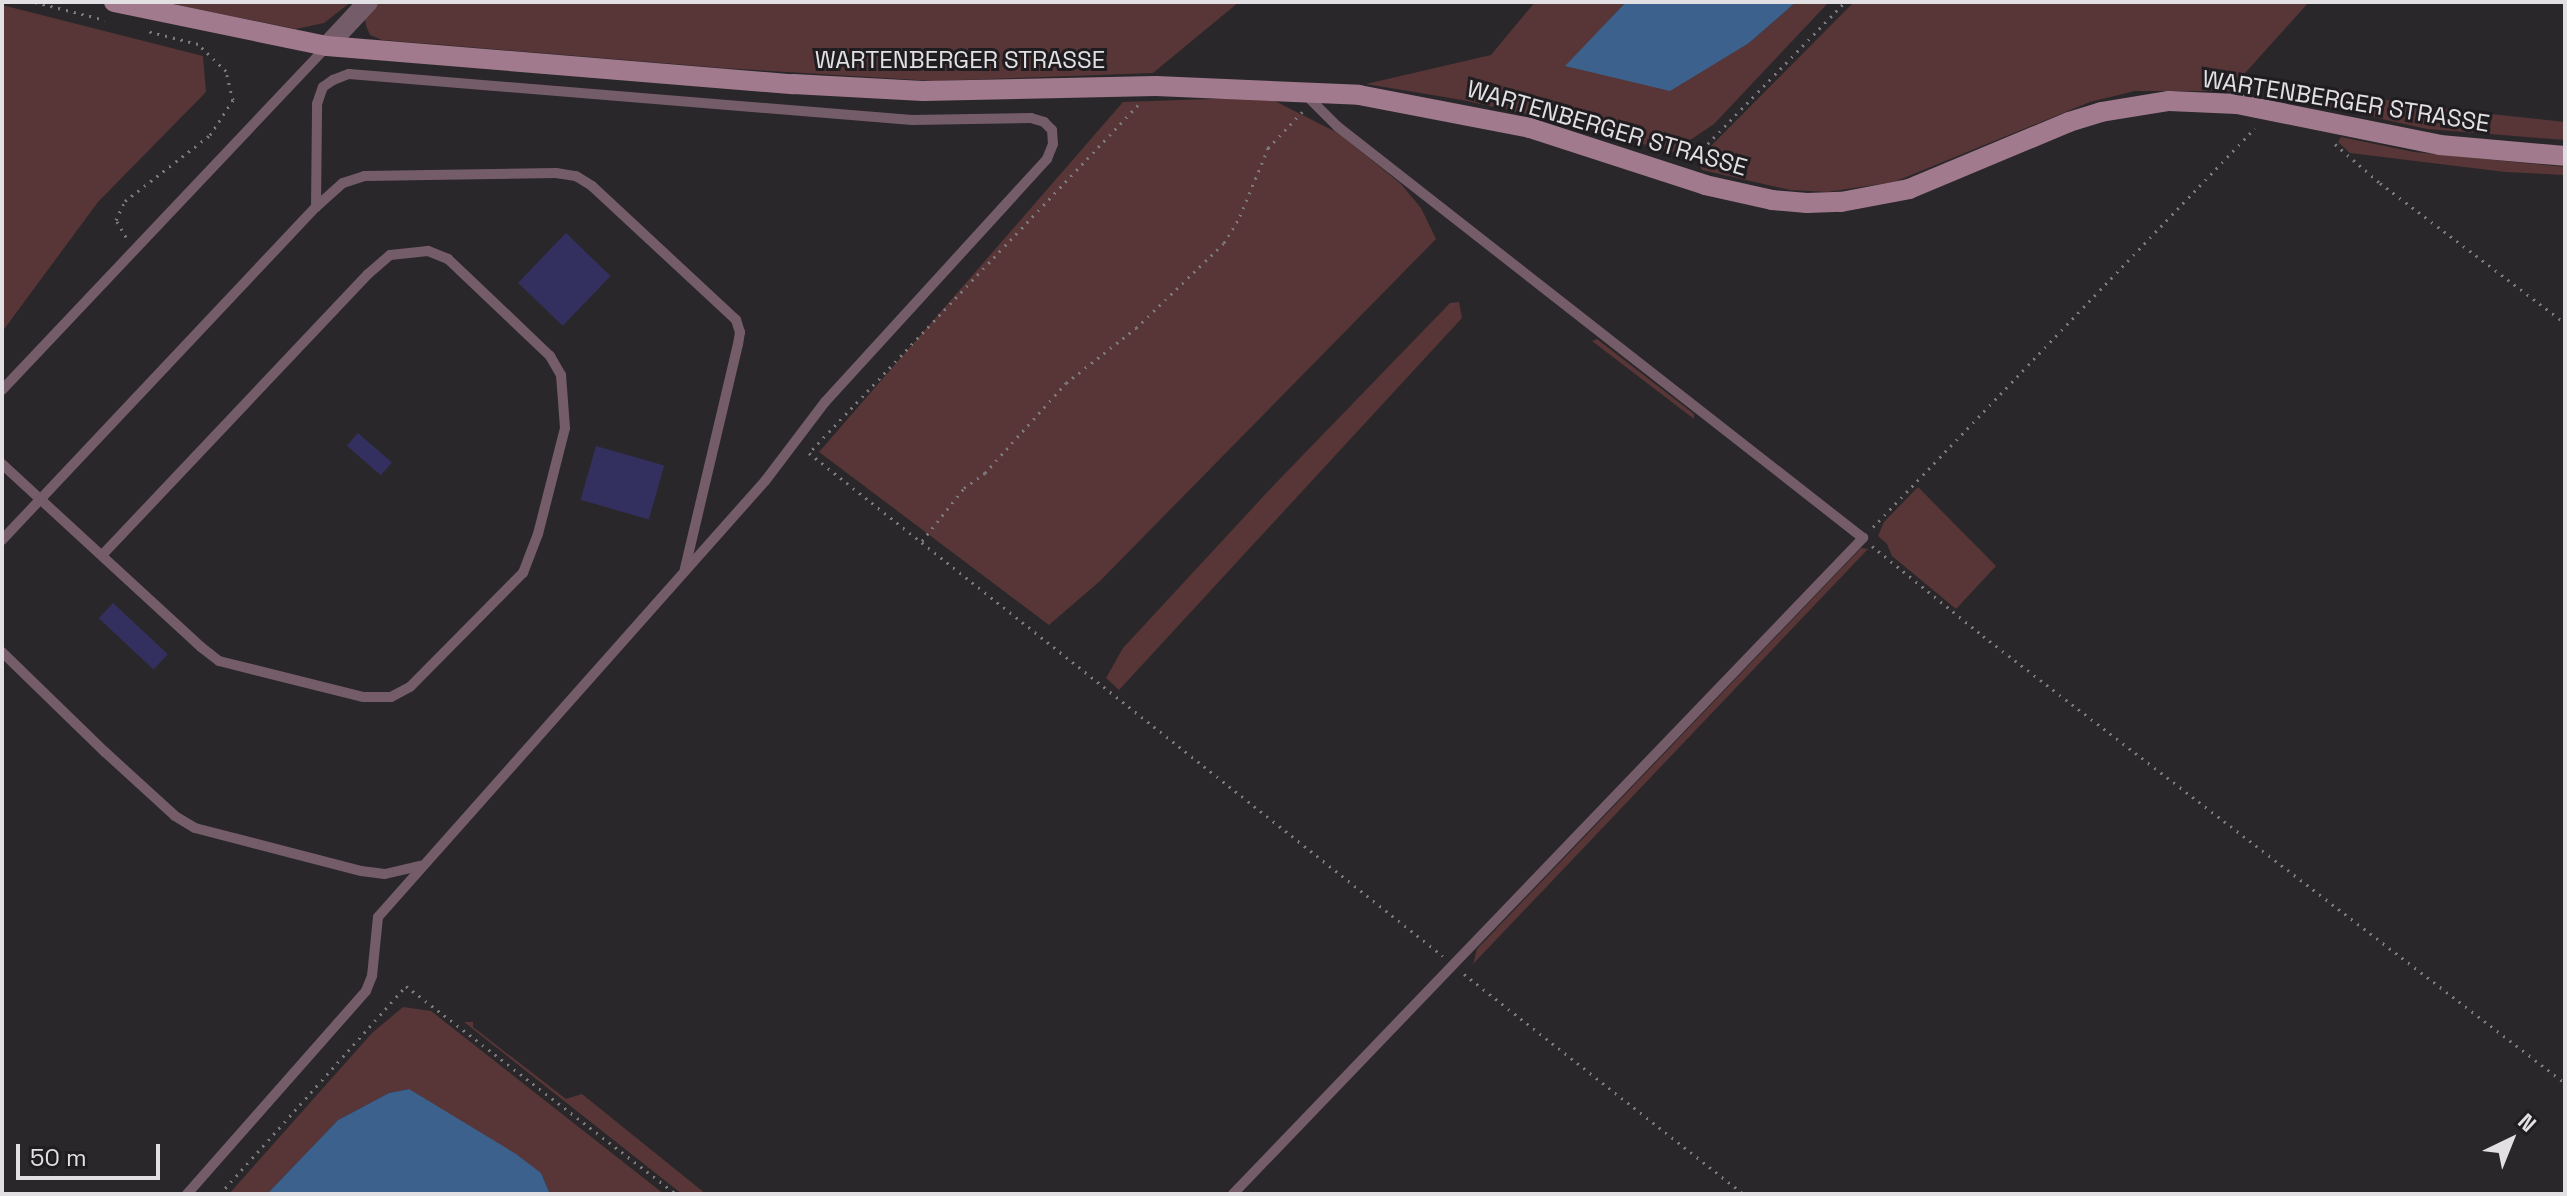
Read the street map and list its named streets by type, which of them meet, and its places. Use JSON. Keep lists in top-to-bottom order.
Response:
{
  "streets": {
    "main road": ["WARTENBERGER STRASSE"]
  },
  "scale_bar": "50 m",
  "north": "top right"
}
